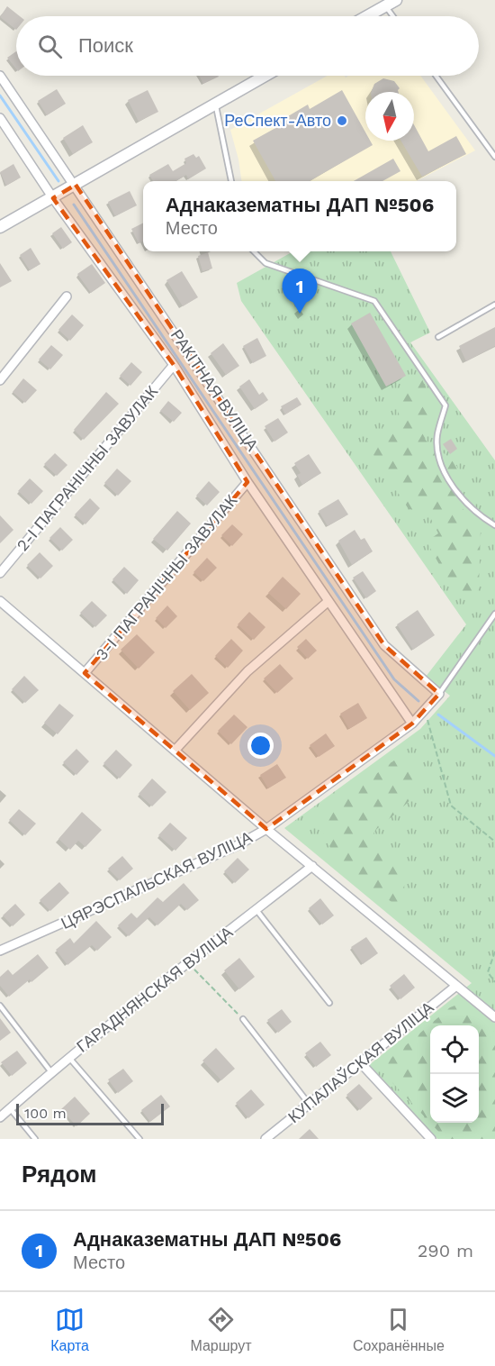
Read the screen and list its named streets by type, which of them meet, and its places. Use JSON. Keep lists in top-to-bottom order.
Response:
{
  "streets": {
    "street": [
      "РАКІТНАЯ ВУЛІЦА",
      "2-І ПАГРАНІЧНЫ ЗАВУЛАК",
      "3-І ПАГРАНІЧНЫ ЗАВУЛАК",
      "ЦЯРЭСПАЛЬСКАЯ ВУЛІЦА",
      "ГАРАДНЯНСКАЯ ВУЛІЦА",
      "КУПАЛАЎСКАЯ ВУЛІЦА"
    ]
  },
  "crossings": [
    ["РАКІТНАЯ ВУЛІЦА", "2-І ПАГРАНІЧНЫ ЗАВУЛАК"],
    ["РАКІТНАЯ ВУЛІЦА", "3-І ПАГРАНІЧНЫ ЗАВУЛАК"],
    ["РАКІТНАЯ ВУЛІЦА", "ЦЯРЭСПАЛЬСКАЯ ВУЛІЦА"]
  ],
  "places": ["РеСпект-Авто"],
  "scale_bar": "100 m",
  "north": "bottom",
  "page": {
    "search": "Поиск",
    "popup": ["Аднаказематны ДАП №506", "Место"],
    "pins": "1",
    "scale": "100 m",
    "heading": "Рядом",
    "list": [
      {
        "mark": "1",
        "name": "Аднаказематны ДАП №506",
        "note": "Место",
        "value": "290 m"
      }
    ],
    "nav": ["Карта", "Маршрут", "Сохранённые"]
  }
}
